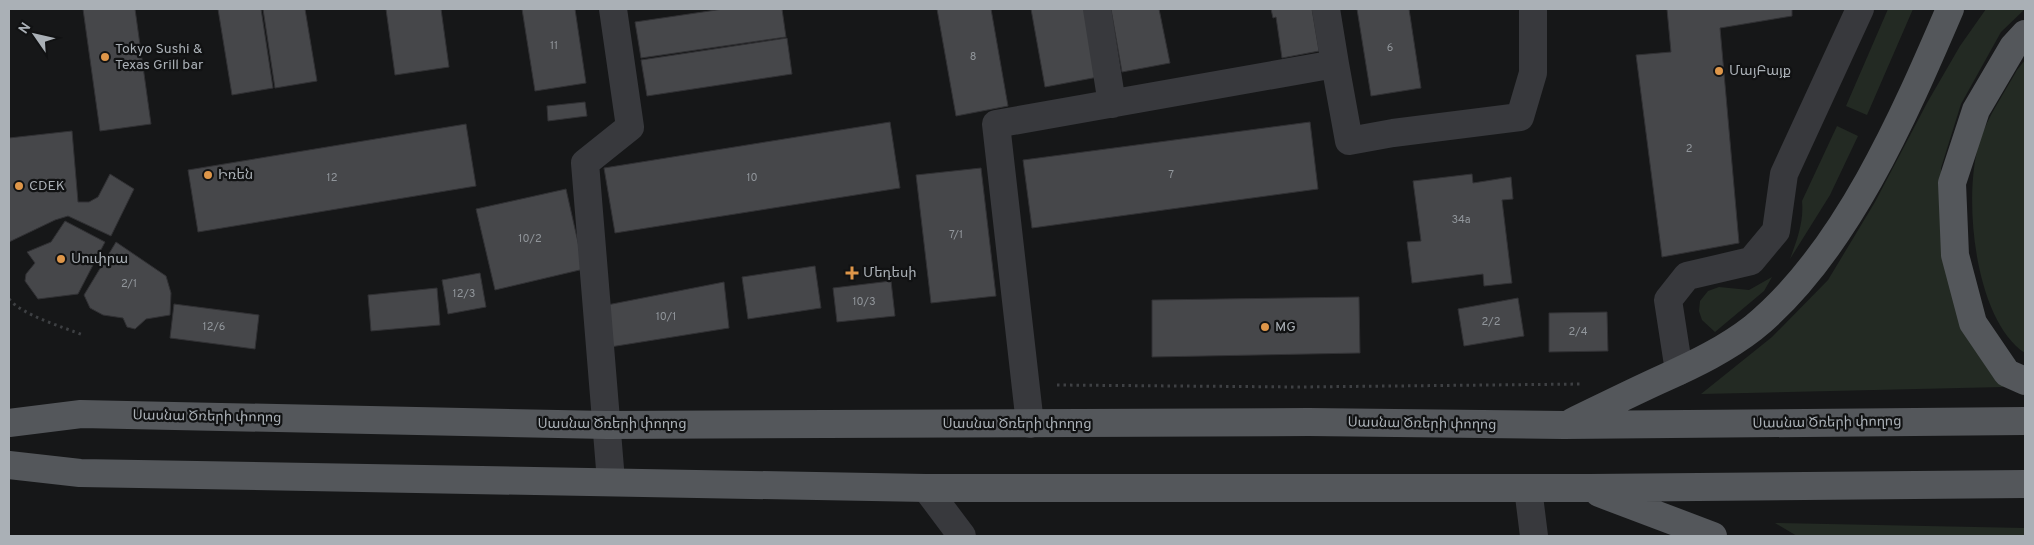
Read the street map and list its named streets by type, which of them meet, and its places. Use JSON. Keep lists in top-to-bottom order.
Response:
{
  "streets": {
    "main road": ["Սասնա Ծռերի փողոց"]
  },
  "places": {
    "other": [
      "Tokyo Sushi & Texas Grill bar",
      "ՄայԲայք",
      "Իռեն",
      "CDEK",
      "Սուփրա",
      "MG"
    ],
    "health": ["Մեդեսի"]
  },
  "house_numbers": [
    "11",
    "6",
    "8",
    "2",
    "7",
    "12",
    "10",
    "34a",
    "7/1",
    "10/2",
    "2/1",
    "12/3",
    "10/3",
    "10/1",
    "2/2",
    "12/6",
    "2/4"
  ],
  "north": "top left"
}
